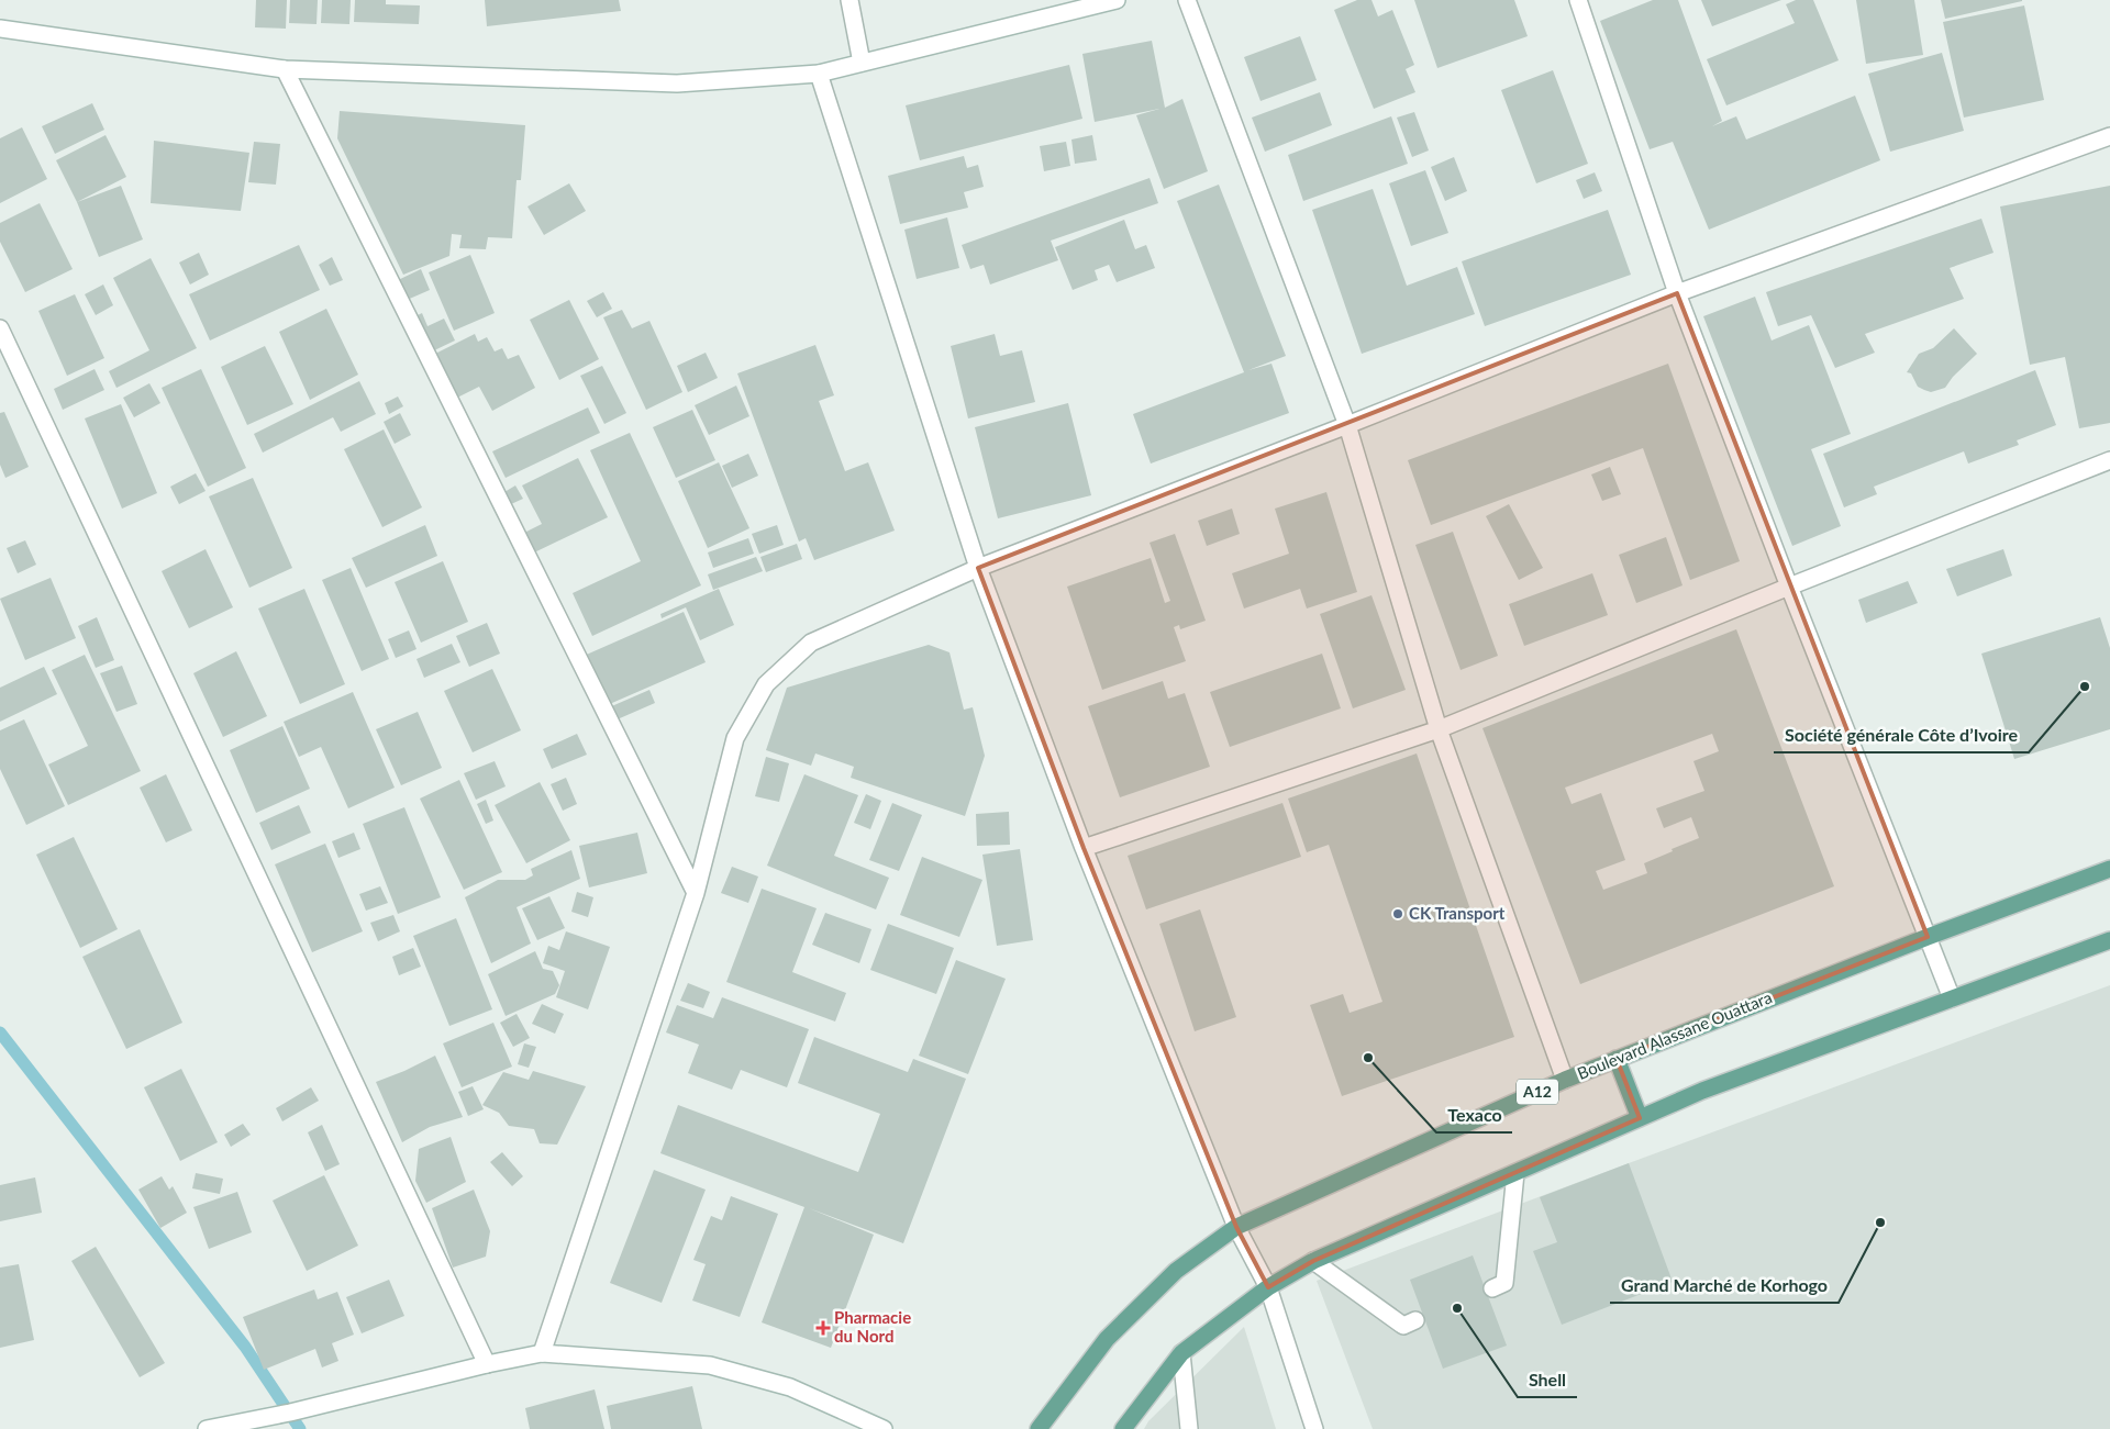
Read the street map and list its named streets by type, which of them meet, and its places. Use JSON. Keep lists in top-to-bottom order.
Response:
{
  "streets": {
    "main road": ["Boulevard Alassane Ouattara", "A12"]
  },
  "places": {
    "other": [
      "Société générale Côte d’Ivoire",
      "CK Transport",
      "Texaco",
      "Grand Marché de Korhogo",
      "Shell"
    ],
    "health": ["Pharmacie du Nord"]
  }
}
